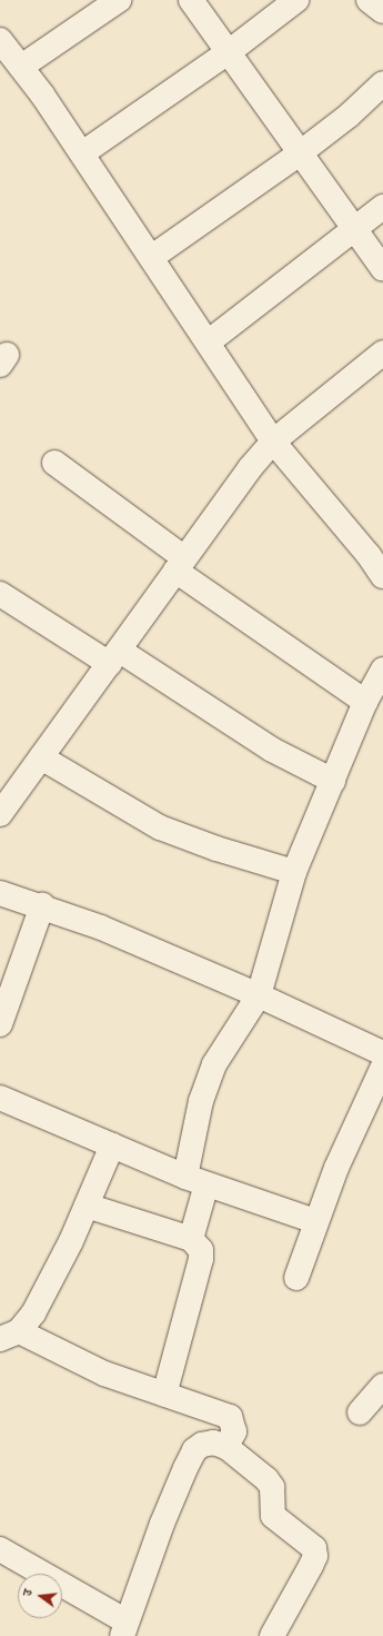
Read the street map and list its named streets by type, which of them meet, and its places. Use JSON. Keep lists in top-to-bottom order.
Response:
{
  "north": "left"
}
